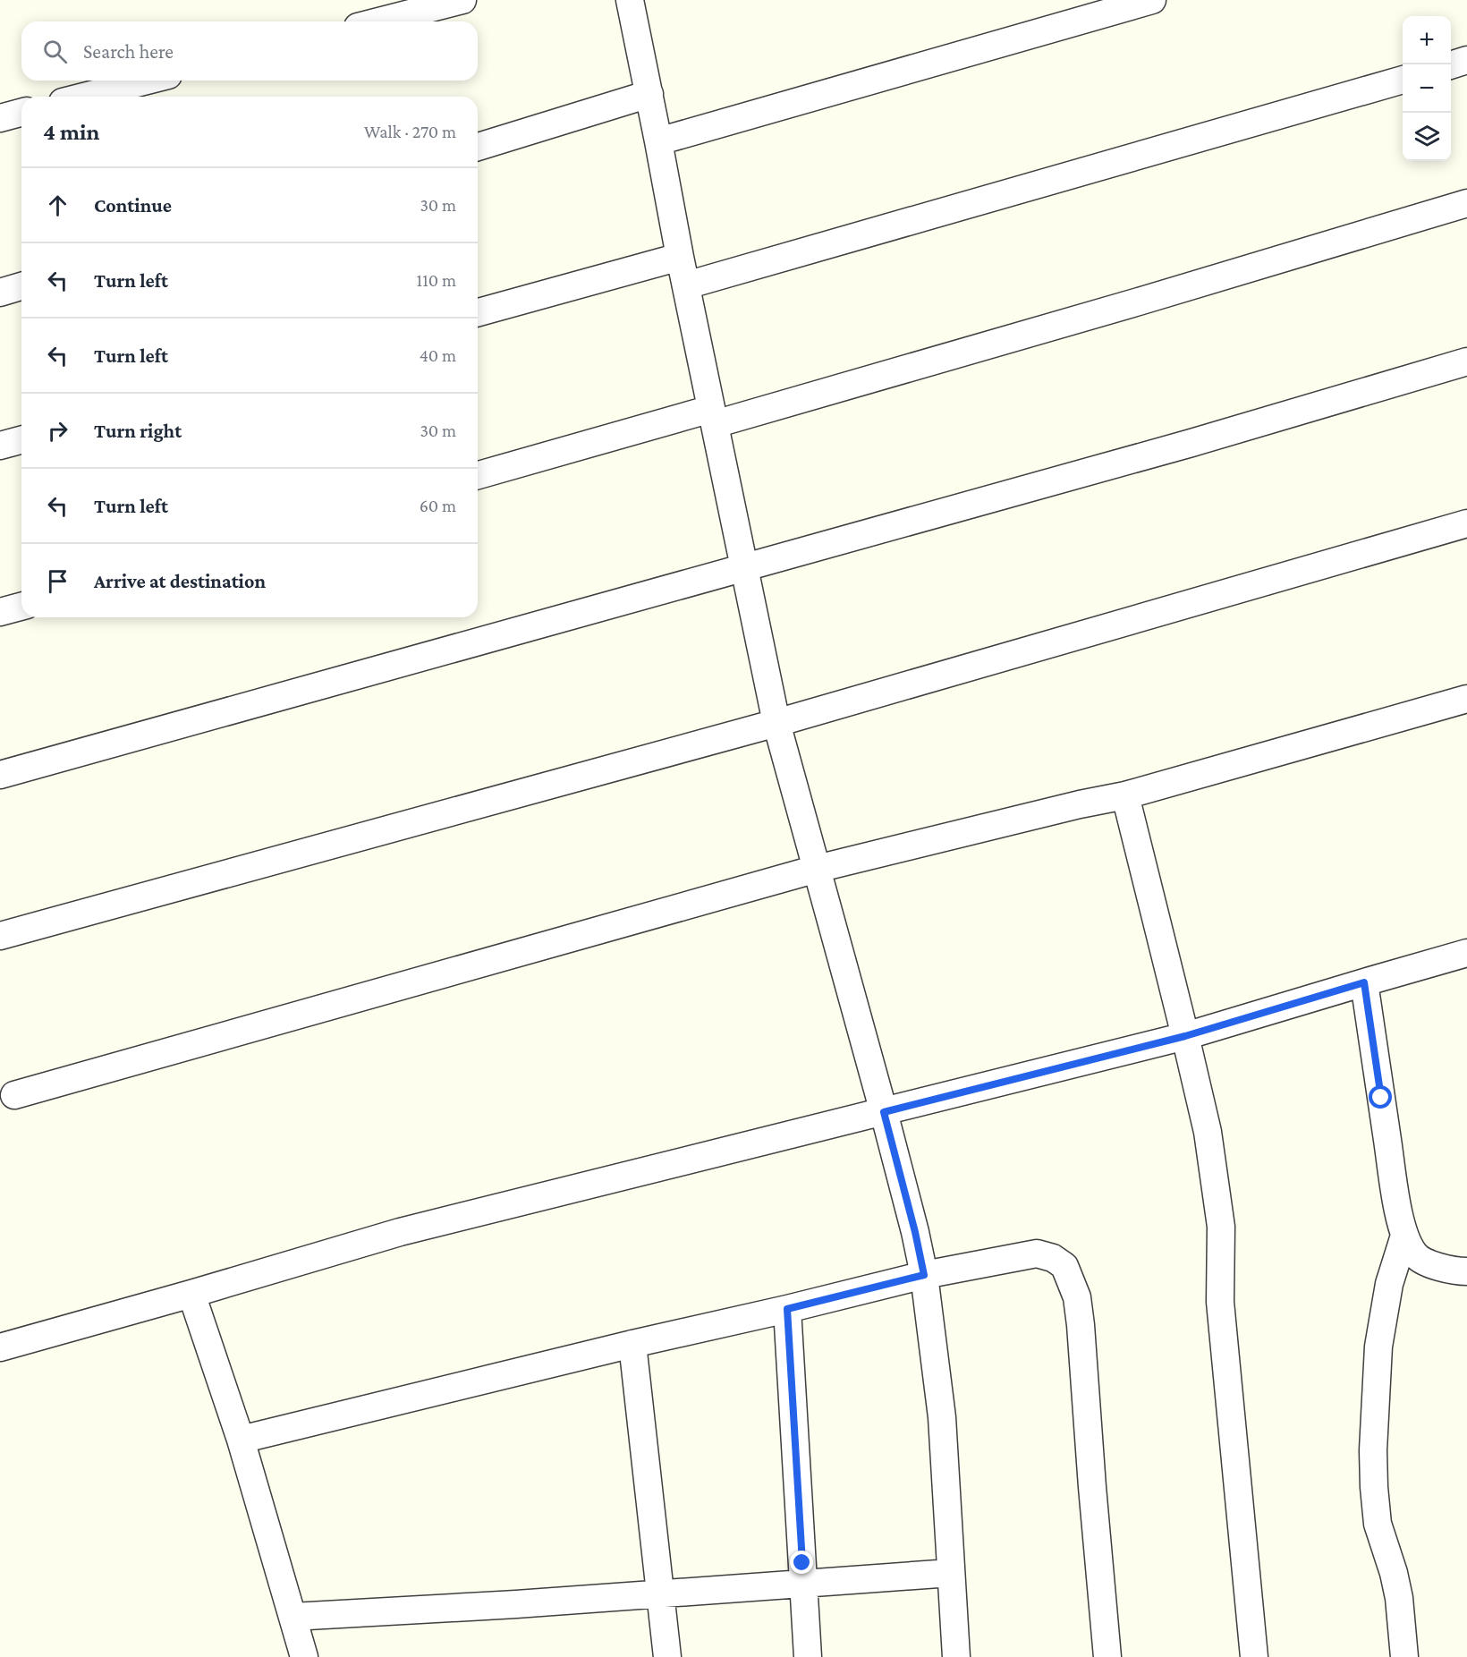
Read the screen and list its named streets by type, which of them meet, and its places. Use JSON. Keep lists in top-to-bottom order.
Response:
{
  "page": {
    "map_buttons": ["+", "−"],
    "search": "Search here",
    "heading": ["4 min", "Walk · 270 m"],
    "list": [
      ["Continue", "30 m"],
      ["Turn left", "110 m"],
      ["Turn left", "40 m"],
      ["Turn right", "30 m"],
      ["Turn left", "60 m"],
      "Arrive at destination"
    ]
  }
}
